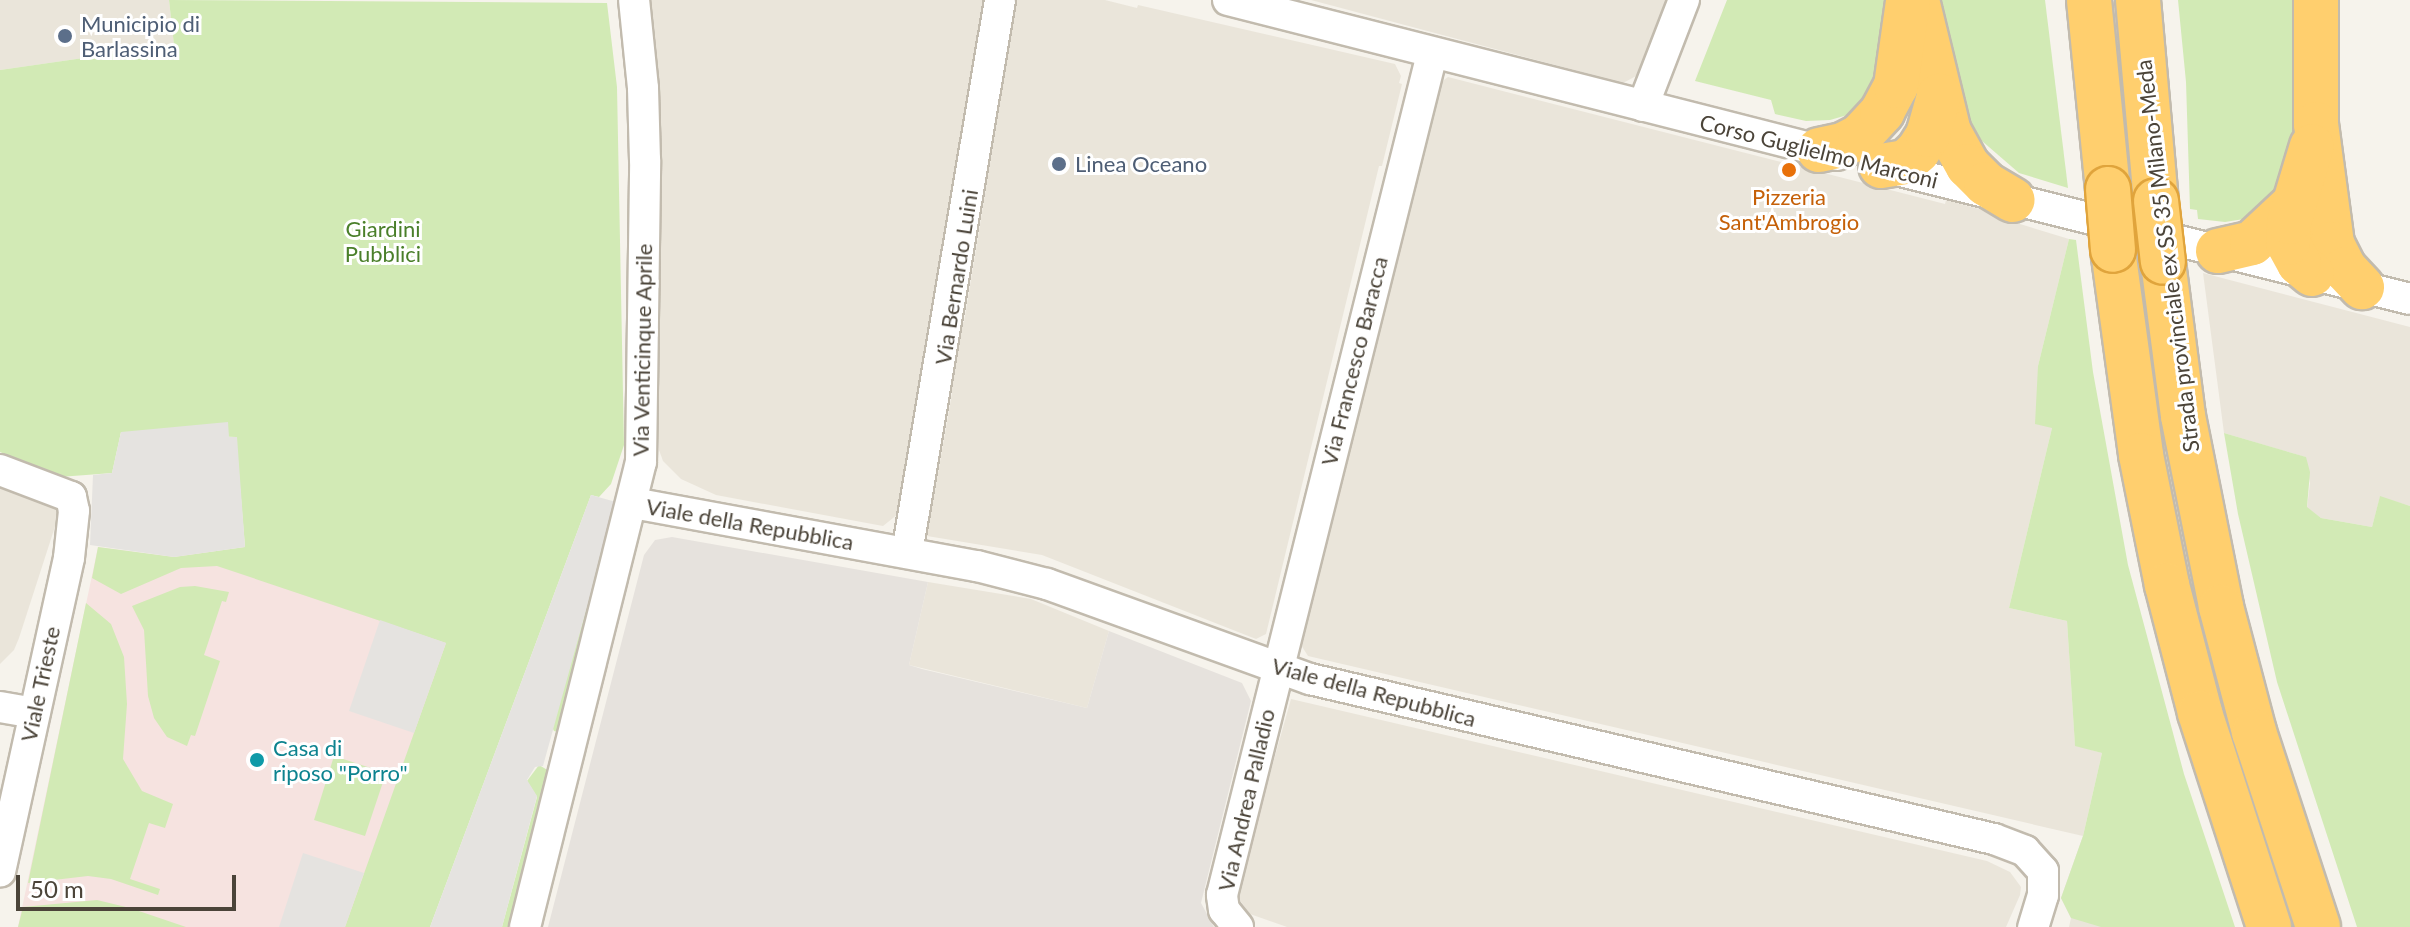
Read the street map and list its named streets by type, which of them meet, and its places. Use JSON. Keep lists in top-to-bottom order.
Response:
{
  "streets": {
    "highway": ["Strada provinciale ex SS 35 Milano-Meda"],
    "street": [
      "Corso Guglielmo Marconi",
      "Via Bernardo Luini",
      "Via Venticinque Aprile",
      "Via Francesco Baracca",
      "Viale della Repubblica",
      "Viale Trieste",
      "Via Andrea Palladio"
    ]
  },
  "crossings": [
    ["Corso Guglielmo Marconi", "Via Francesco Baracca"],
    ["Via Bernardo Luini", "Viale della Repubblica"],
    ["Via Venticinque Aprile", "Viale della Repubblica"],
    ["Via Francesco Baracca", "Viale della Repubblica"],
    ["Via Francesco Baracca", "Via Andrea Palladio"],
    ["Viale della Repubblica", "Via Andrea Palladio"]
  ],
  "parks": ["Giardini Pubblici"],
  "places": [
    "Municipio di Barlassina",
    "Linea Oceano",
    "Pizzeria Sant'Ambrogio",
    "Casa di riposo \"Porro\""
  ],
  "scale_bar": "50 m"
}
